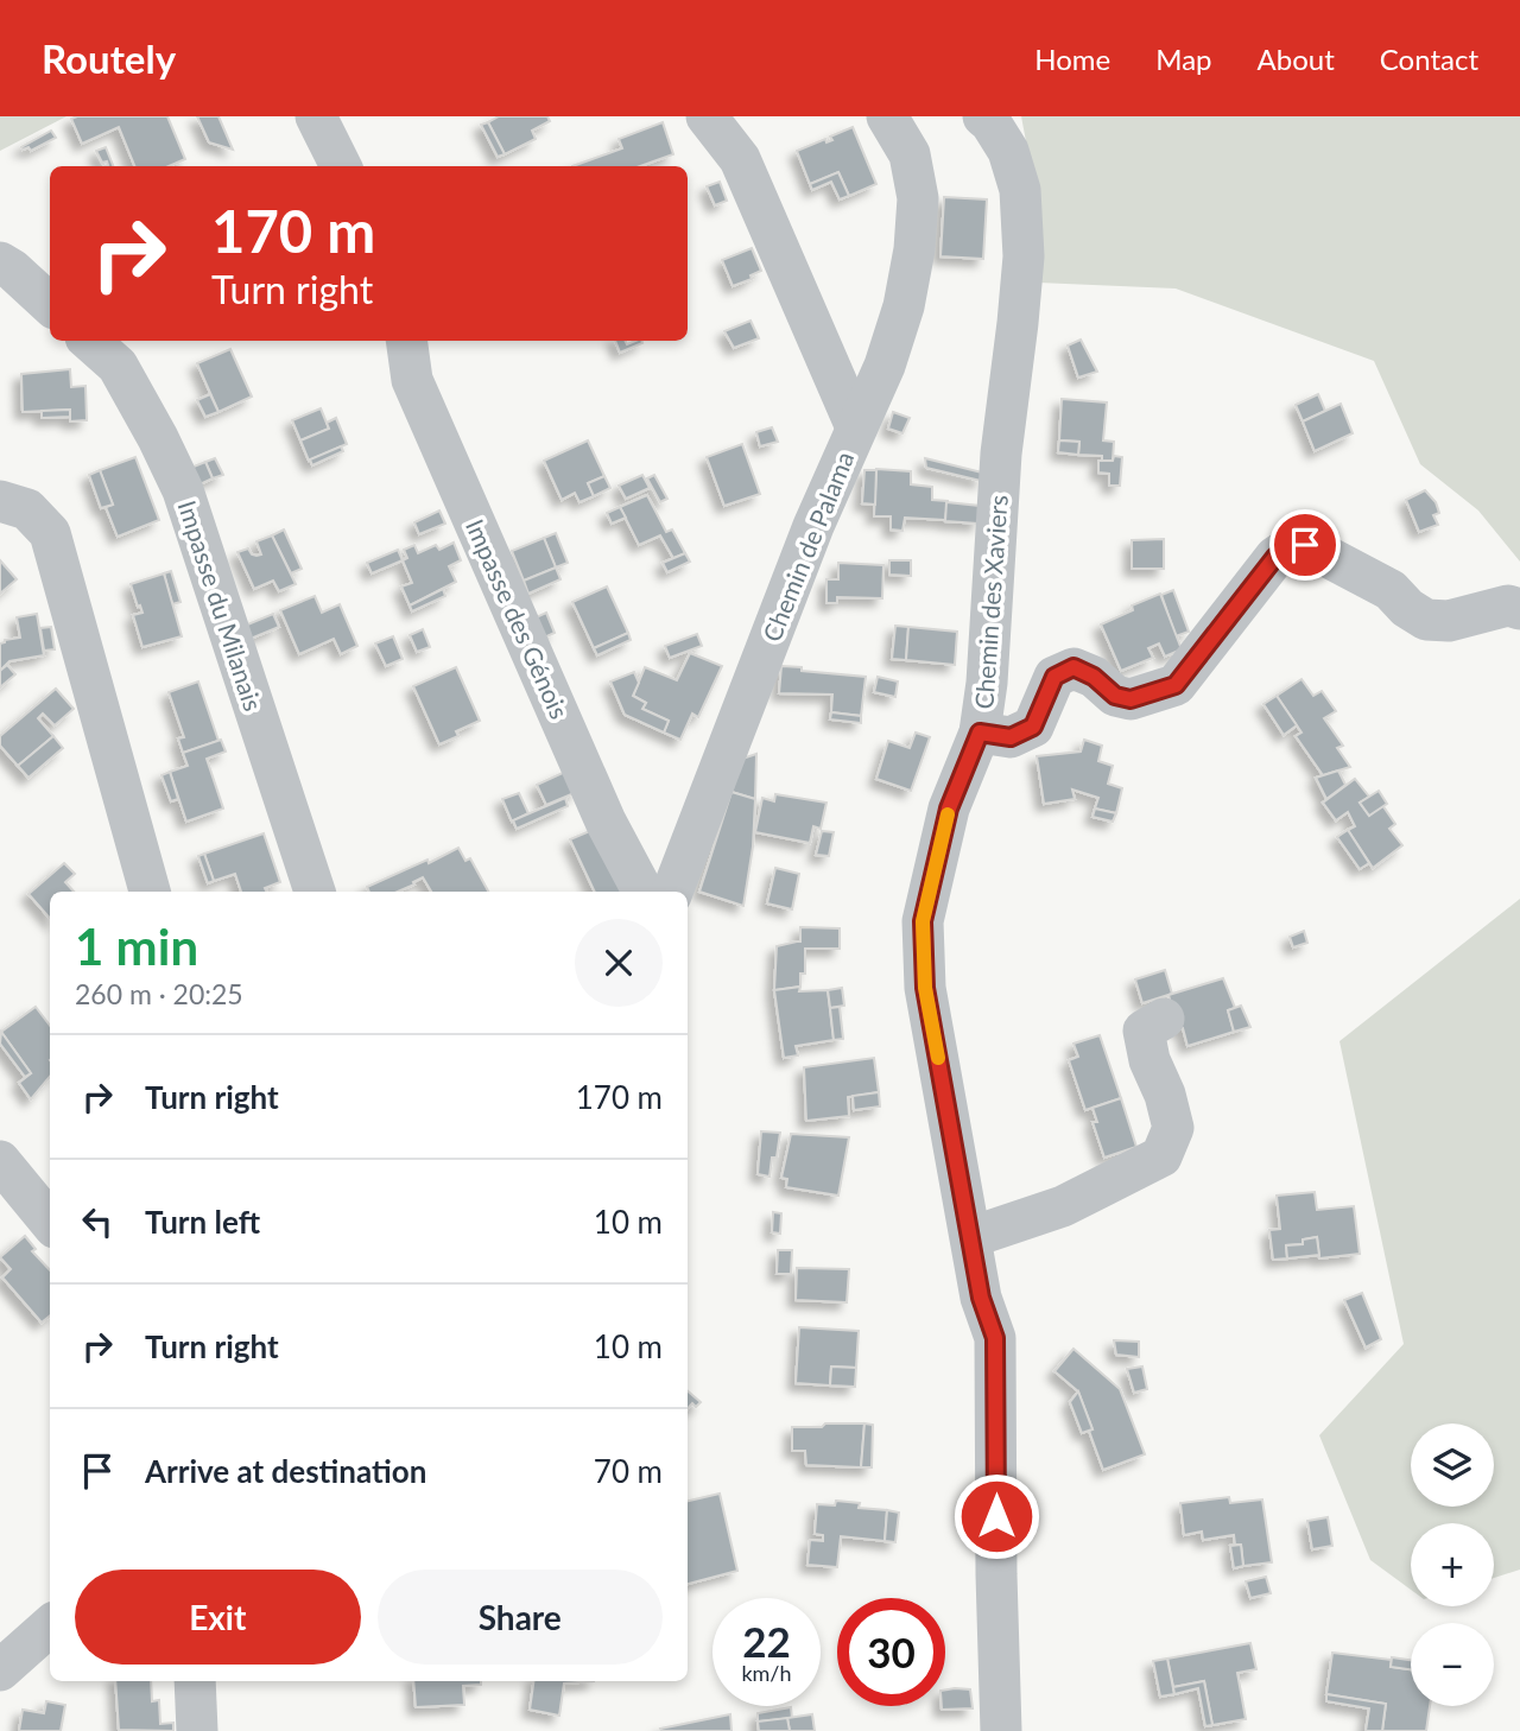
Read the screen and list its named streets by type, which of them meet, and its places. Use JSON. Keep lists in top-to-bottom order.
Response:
{
  "streets": {
    "street": [
      "Chemin de Palama",
      "Chemin des Xaviers",
      "Impasse du Milanais",
      "Impasse des Génois"
    ]
  },
  "page": {
    "header": "Routely",
    "nav": [
      "Home",
      "Map",
      "About",
      "Contact"
    ],
    "turn": ["170 m", "Turn right"],
    "heading": ["1 min", "260 m · 20:25"],
    "list": [
      {
        "name": "Turn right",
        "value": "170 m"
      },
      {
        "name": "Turn left",
        "value": "10 m"
      },
      {
        "name": "Turn right",
        "value": "10 m"
      },
      {
        "name": "Arrive at destination",
        "value": "70 m"
      }
    ],
    "map_buttons": ["+", "−"],
    "buttons": ["Exit", "Share"],
    "speed": "22 km/h",
    "limit": "30"
  }
}
